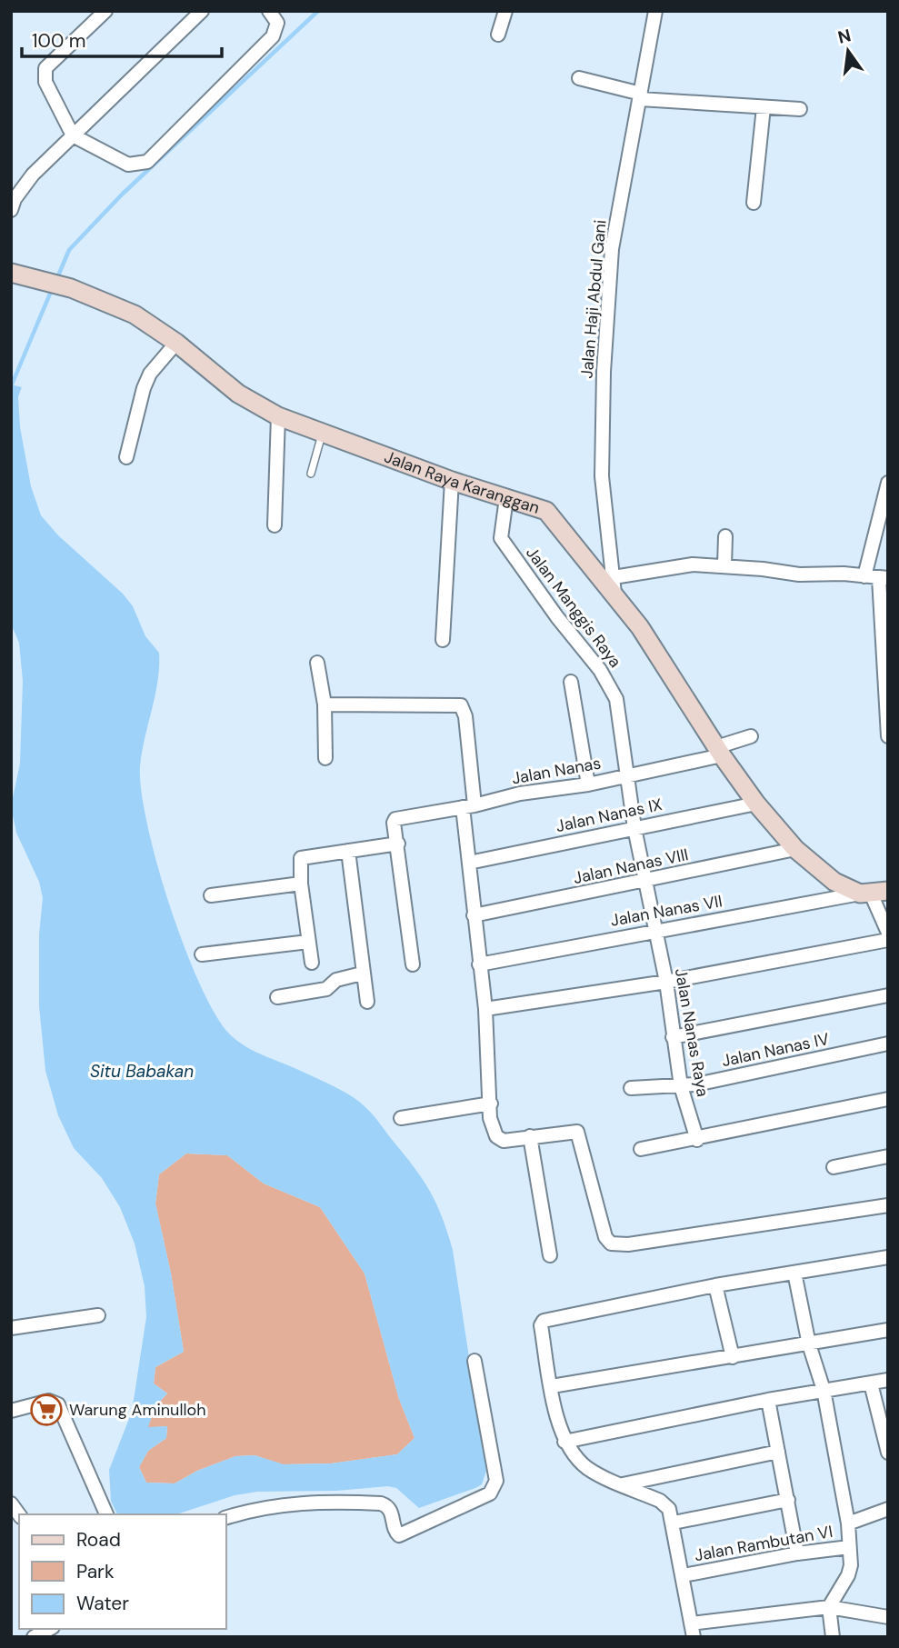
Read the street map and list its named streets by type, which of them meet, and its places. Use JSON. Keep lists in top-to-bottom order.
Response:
{
  "streets": {
    "street": [
      "Jalan Haji Abdul Gani",
      "Jalan Raya Karanggan",
      "Jalan Manggis Raya",
      "Jalan Nanas",
      "Jalan Nanas IX",
      "Jalan Nanas VIII",
      "Jalan Nanas VII",
      "Jalan Nanas Raya",
      "Jalan Nanas IV",
      "Jalan Rambutan VI"
    ]
  },
  "crossings": [
    ["Jalan Haji Abdul Gani", "Jalan Raya Karanggan"],
    ["Jalan Raya Karanggan", "Jalan Manggis Raya"],
    ["Jalan Raya Karanggan", "Jalan Nanas"],
    ["Jalan Raya Karanggan", "Jalan Nanas IX"],
    ["Jalan Raya Karanggan", "Jalan Nanas VIII"],
    ["Jalan Raya Karanggan", "Jalan Nanas VII"],
    ["Jalan Manggis Raya", "Jalan Nanas"],
    ["Jalan Manggis Raya", "Jalan Nanas Raya"],
    ["Jalan Nanas", "Jalan Nanas Raya"],
    ["Jalan Nanas IX", "Jalan Nanas Raya"],
    ["Jalan Nanas VIII", "Jalan Nanas Raya"],
    ["Jalan Nanas VII", "Jalan Nanas Raya"],
    ["Jalan Nanas Raya", "Jalan Nanas IV"]
  ],
  "water": ["Situ Babakan"],
  "places": {
    "supermarket": ["Warung Aminulloh"]
  },
  "legend": ["Road", "Park", "Water"],
  "scale_bar": "100 m",
  "north": "top"
}
